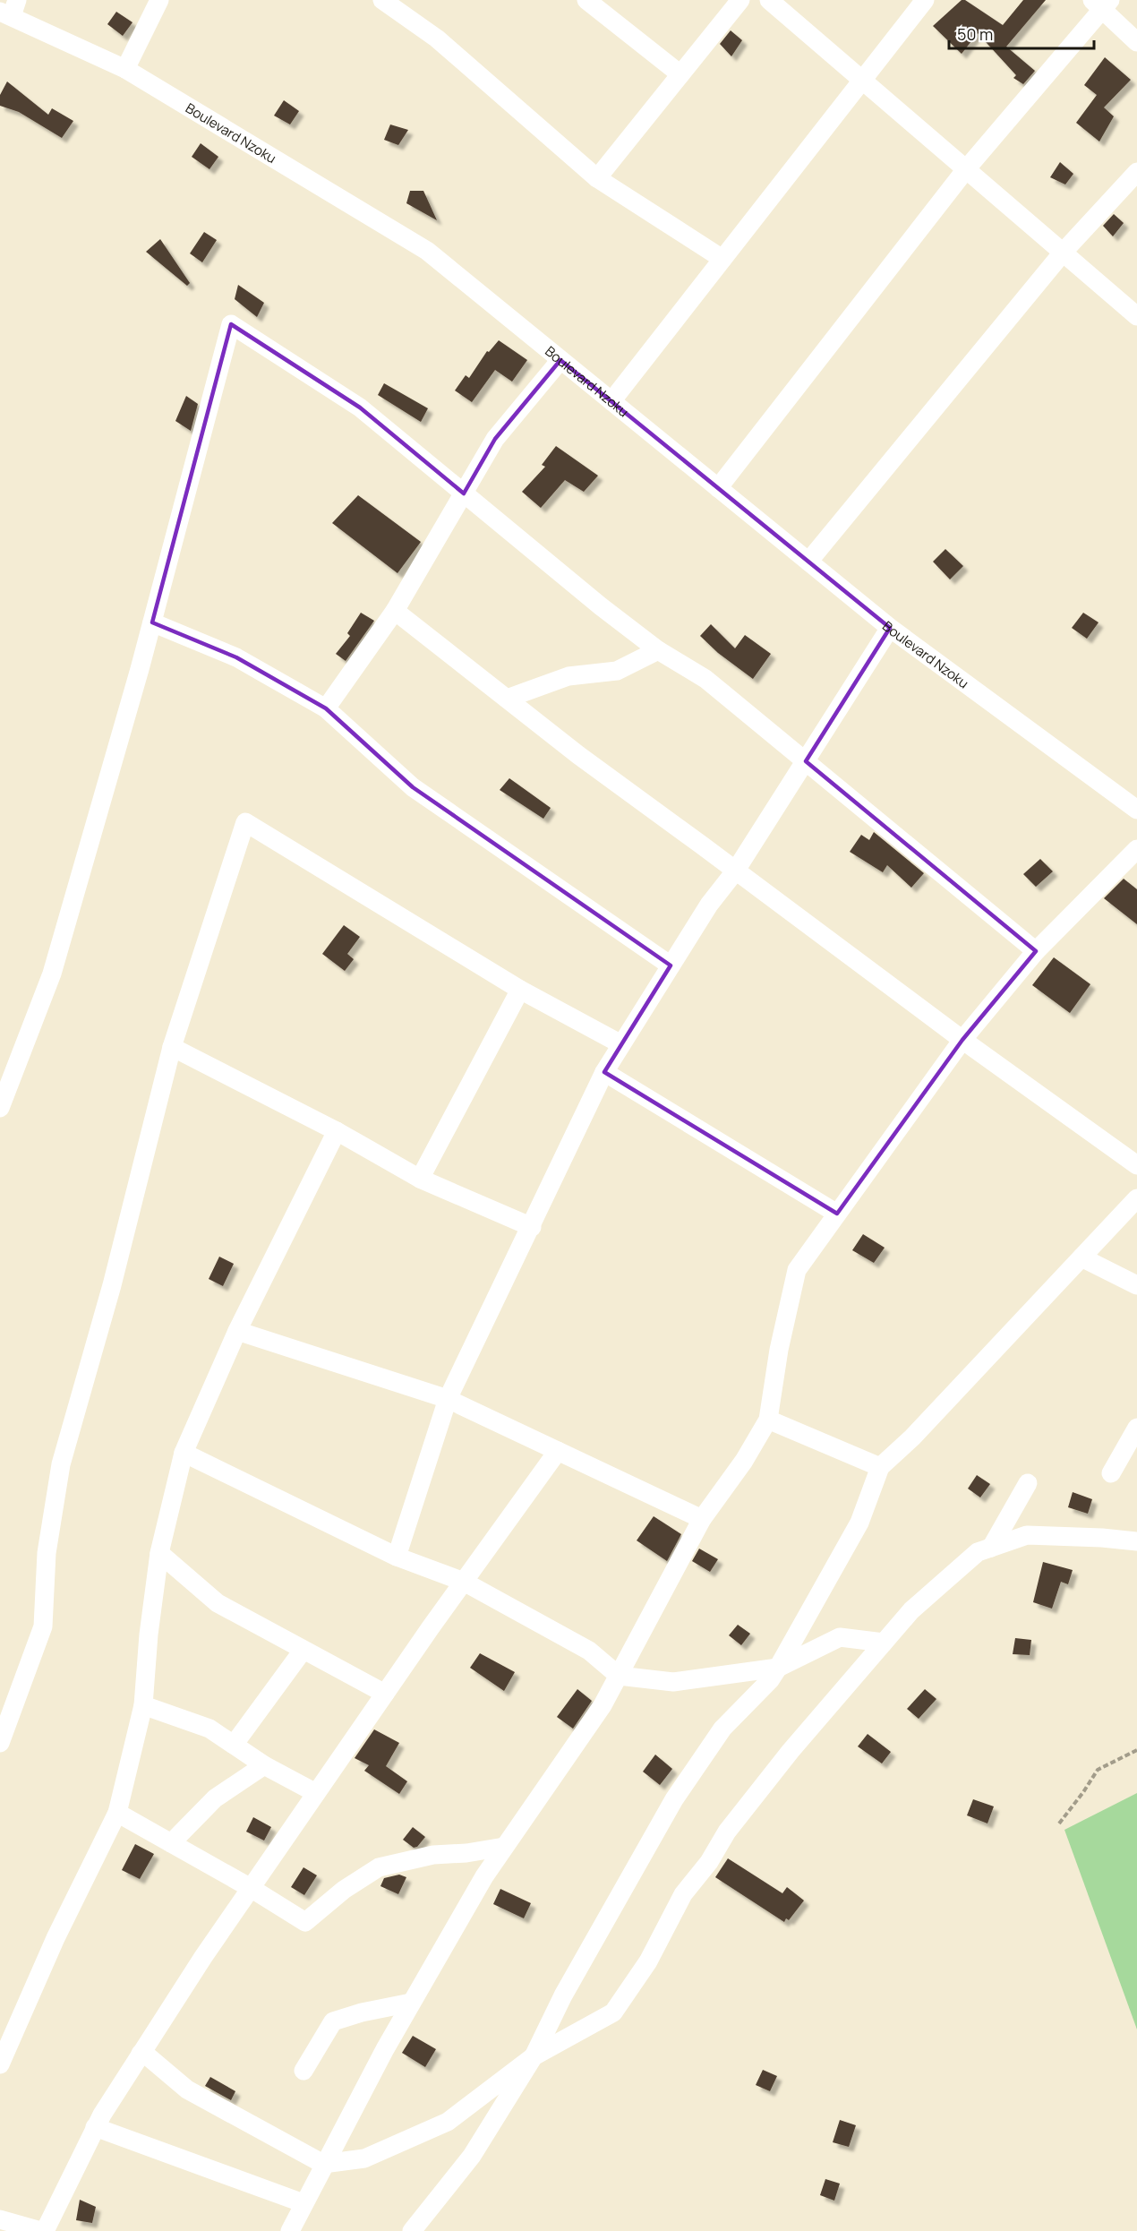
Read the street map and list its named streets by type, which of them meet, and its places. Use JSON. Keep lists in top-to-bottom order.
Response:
{
  "streets": {
    "street": ["Boulevard Nzoku"]
  },
  "scale_bar": "50 m"
}
